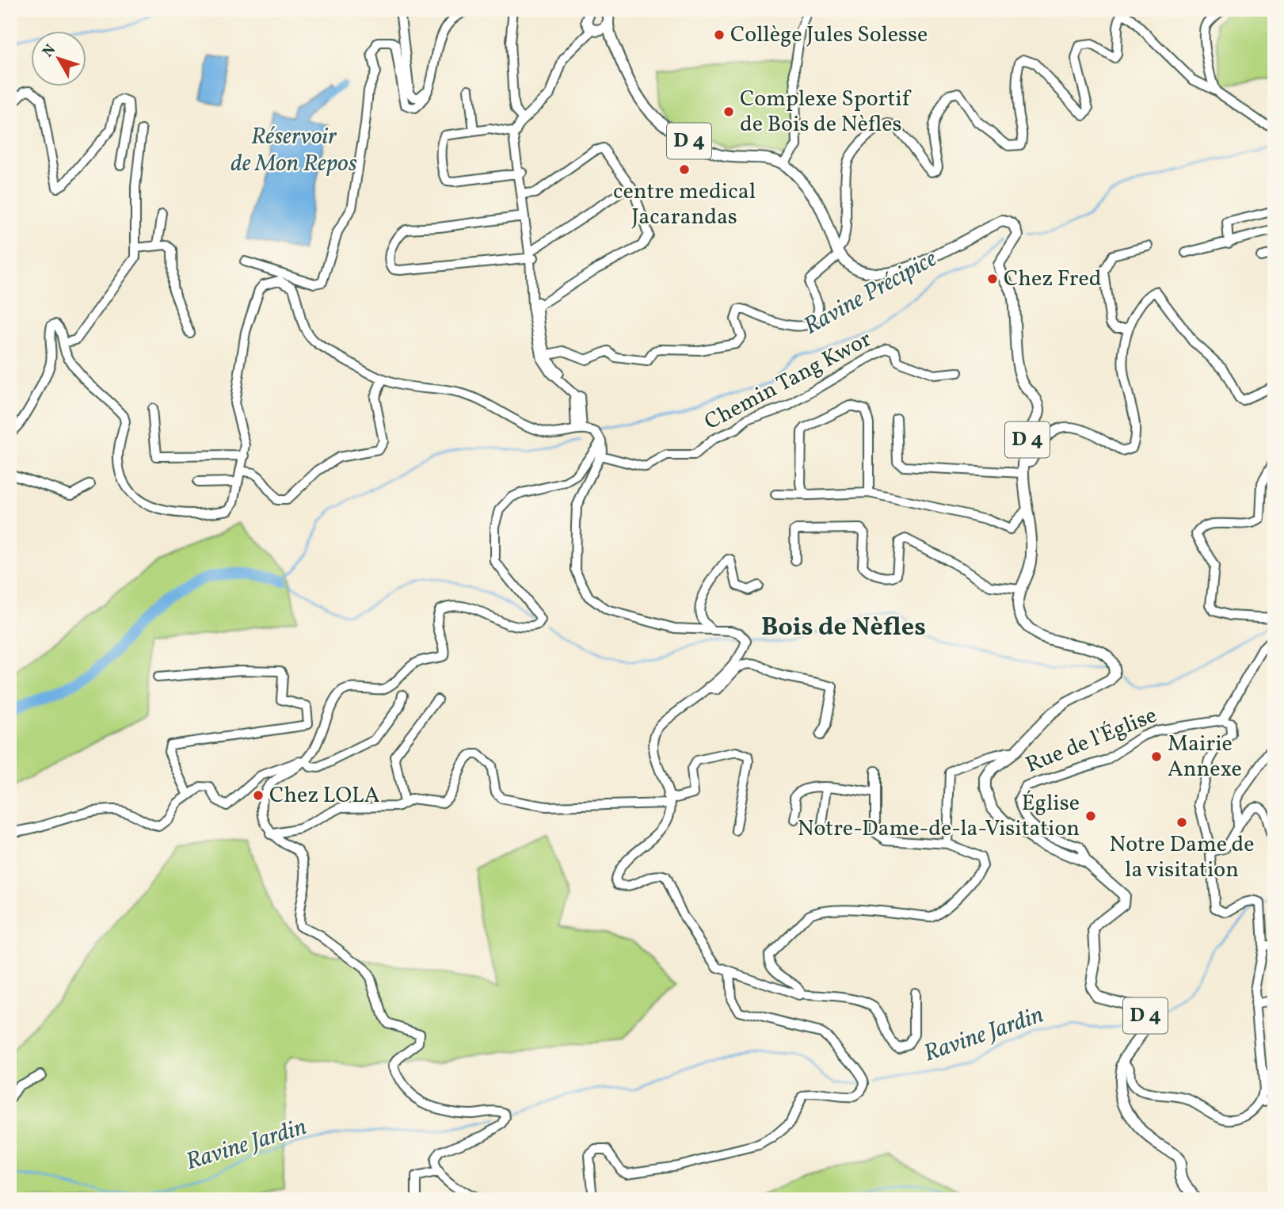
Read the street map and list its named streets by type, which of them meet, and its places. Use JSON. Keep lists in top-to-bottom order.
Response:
{
  "streets": {
    "main road": ["D 4"],
    "street": ["Chemin Tang Kwor", "Rue de l'Église"]
  },
  "crossings": [
    ["D 4", "Rue de l'Église"]
  ],
  "districts": ["Bois de Nèfles"],
  "water": ["Réservoir de Mon Repos", "Ravine Précipice", "Ravine Jardin"],
  "places": [
    "Collège Jules Solesse",
    "Complexe Sportif de Bois de Nèfles",
    "centre medical Jacarandas",
    "Chez Fred",
    "Mairie Annexe",
    "Chez LOLA",
    "Église Notre-Dame-de-la-Visitation",
    "Notre Dame de la visitation"
  ],
  "north": "top left"
}
